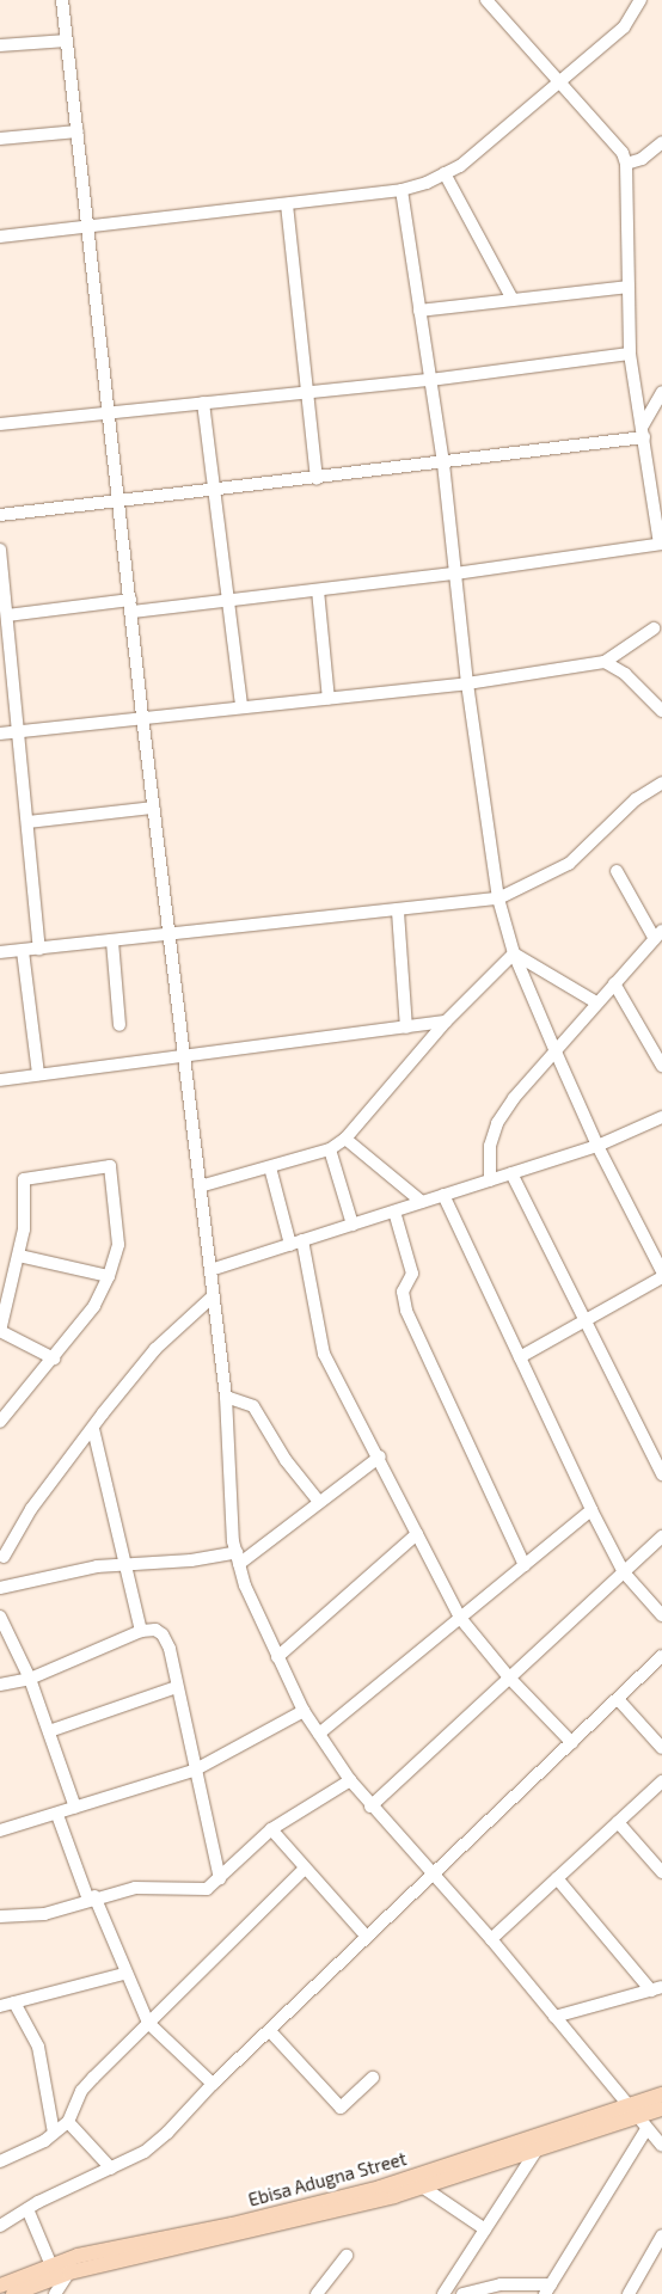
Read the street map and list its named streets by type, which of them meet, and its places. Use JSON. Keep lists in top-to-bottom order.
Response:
{
  "streets": {
    "main road": ["Ebisa Adugna Street"]
  }
}
